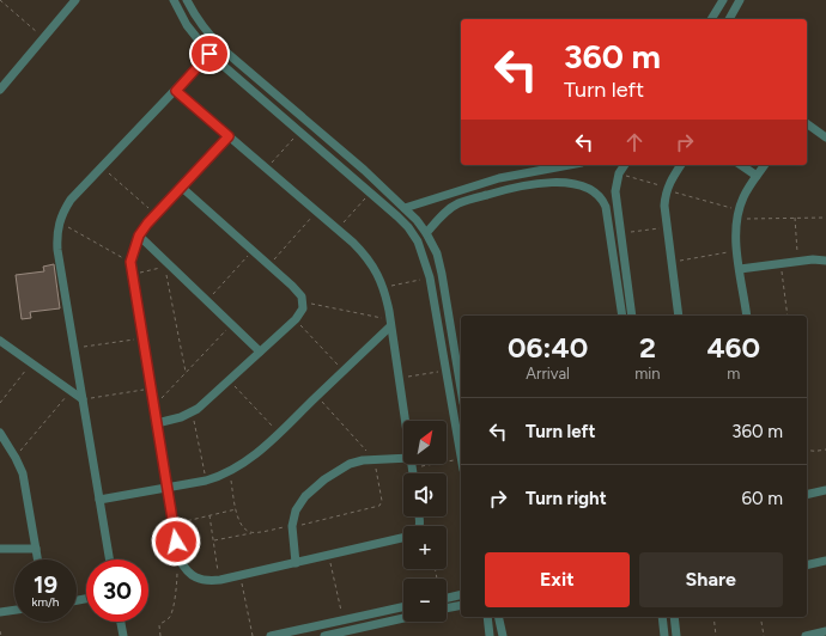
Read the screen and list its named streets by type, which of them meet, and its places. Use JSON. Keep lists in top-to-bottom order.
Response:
{
  "north": "top right",
  "page": {
    "turn": ["360 m", "Turn left"],
    "eta": [
      "06:40",
      "Arrival",
      "2",
      "min",
      "460",
      "m"
    ],
    "list": [
      {
        "name": "Turn left",
        "value": "360 m"
      },
      {
        "name": "Turn right",
        "value": "60 m"
      }
    ],
    "map_buttons": ["+", "−"],
    "buttons": ["Exit", "Share"],
    "speed": "19 km/h",
    "limit": "30"
  }
}
